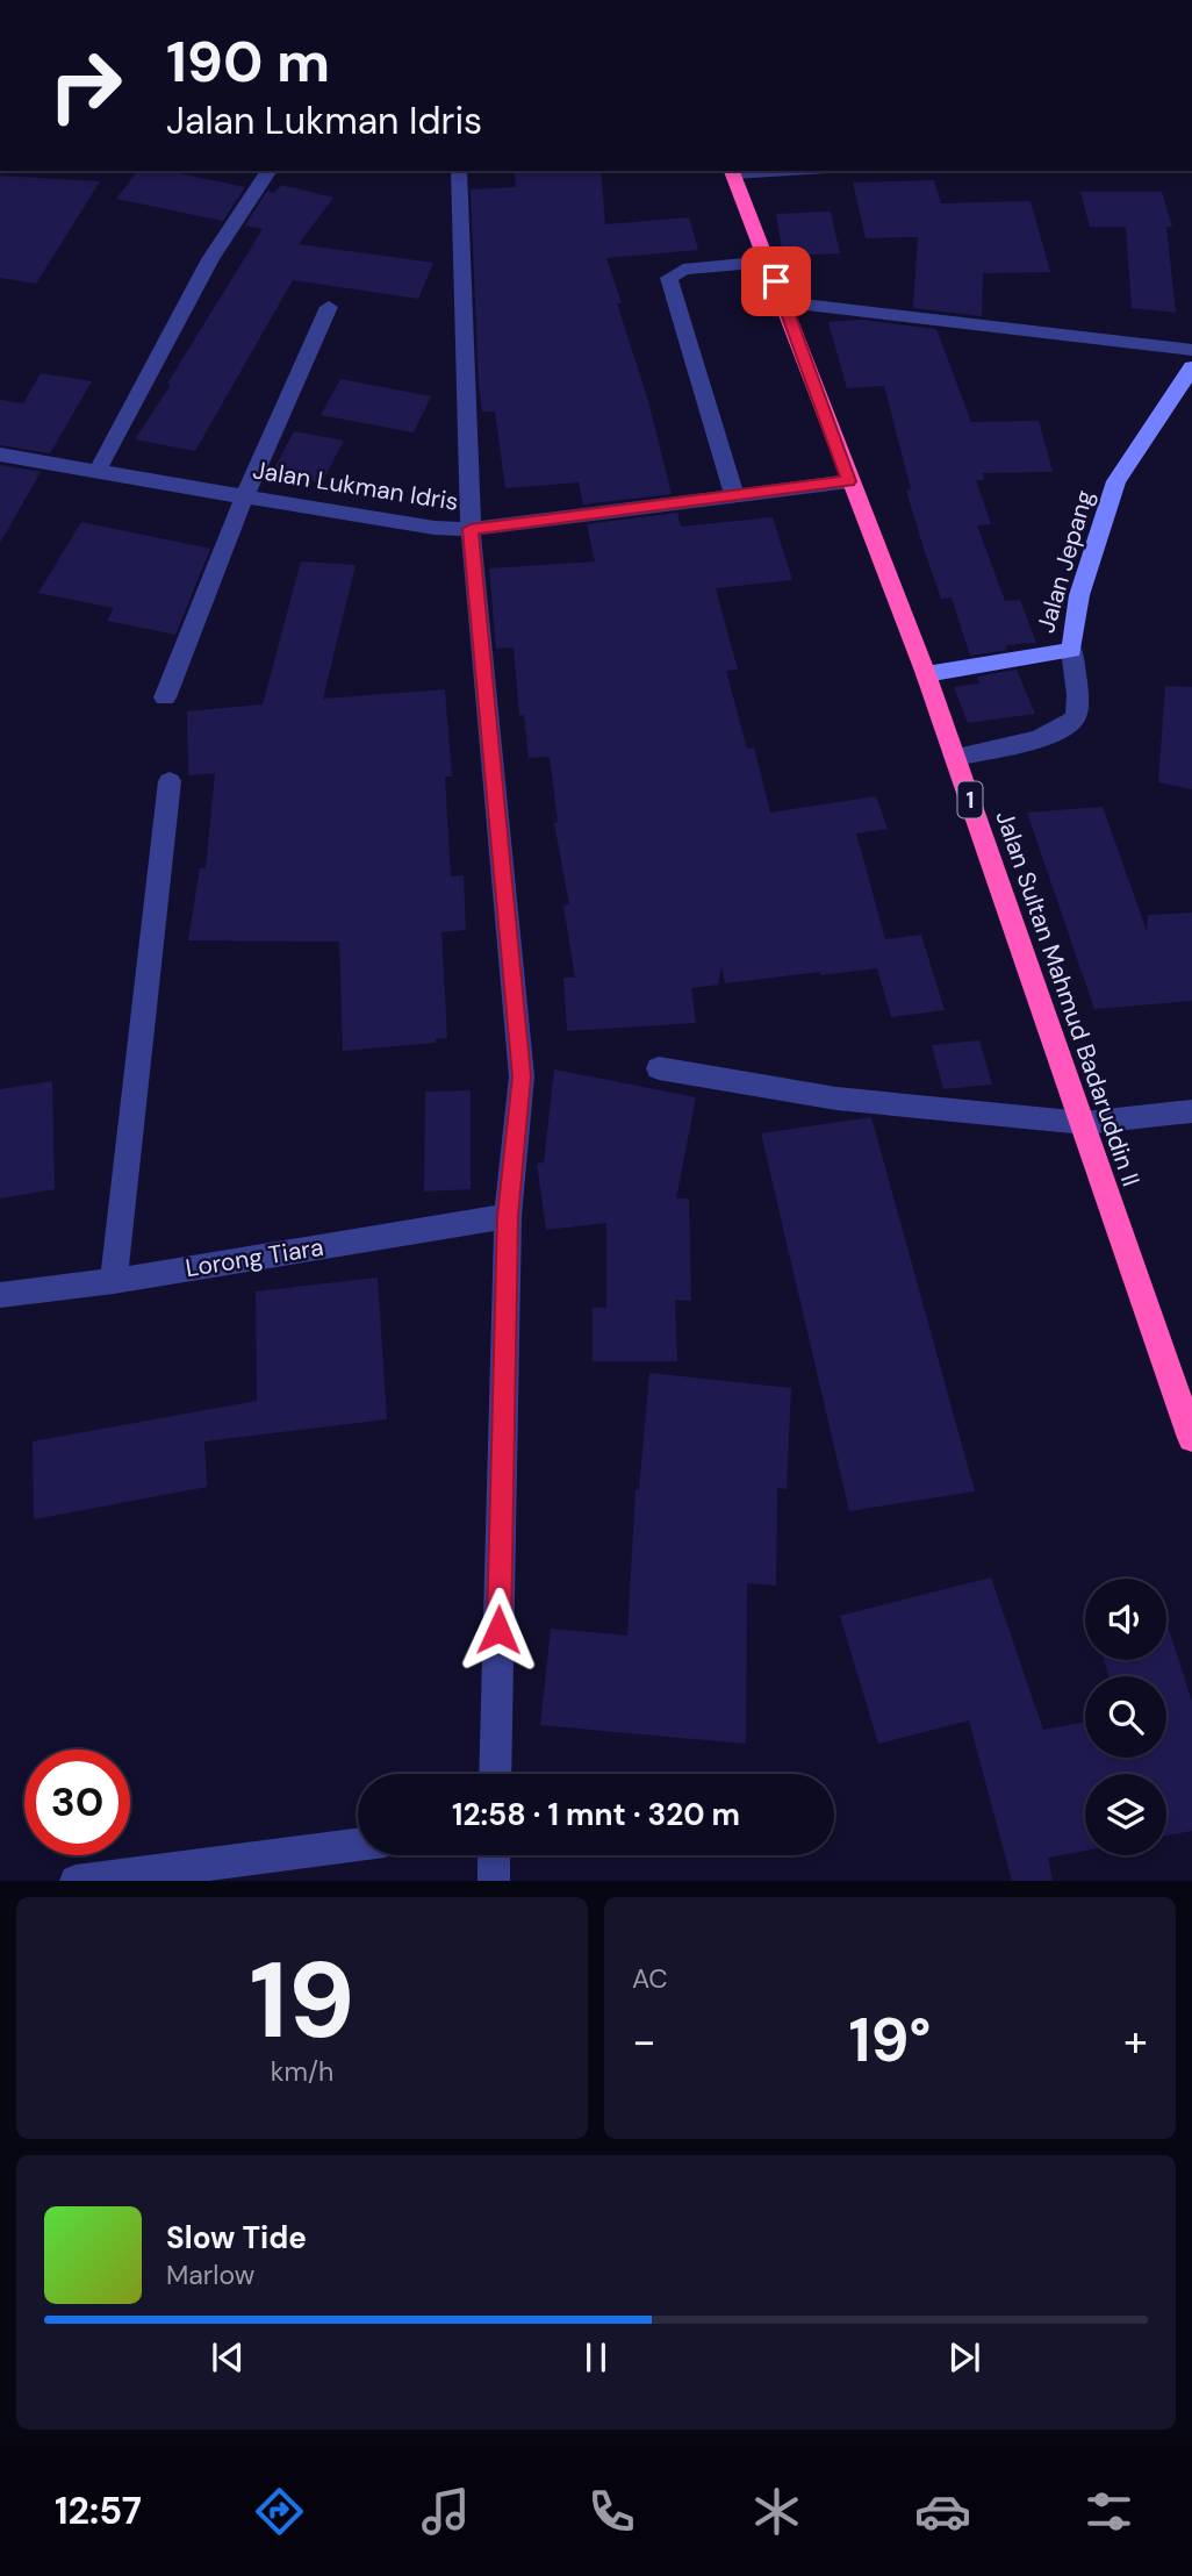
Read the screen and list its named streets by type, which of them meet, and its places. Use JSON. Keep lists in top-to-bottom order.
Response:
{
  "streets": {
    "highway": ["1", "Jalan Sultan Mahmud Badaruddin II"],
    "street": ["Jalan Lukman Idris", "Jalan Jepang", "Lorong Tiara"]
  },
  "crossings": [
    ["Jalan Lukman Idris", "Jalan Sultan Mahmud Badaruddin II"],
    ["Jalan Jepang", "Jalan Sultan Mahmud Badaruddin II"]
  ],
  "page": {
    "turn": ["190 m", "Jalan Lukman Idris"],
    "limit": "30",
    "trip": "12:58 · 1 mnt · 320 m",
    "tile": [
      ["19", "km/h"],
      "AC"
    ],
    "heat": ["−", "19°", "+"],
    "song": ["Slow Tide", "Marlow"],
    "tabs": "12:57"
  }
}
